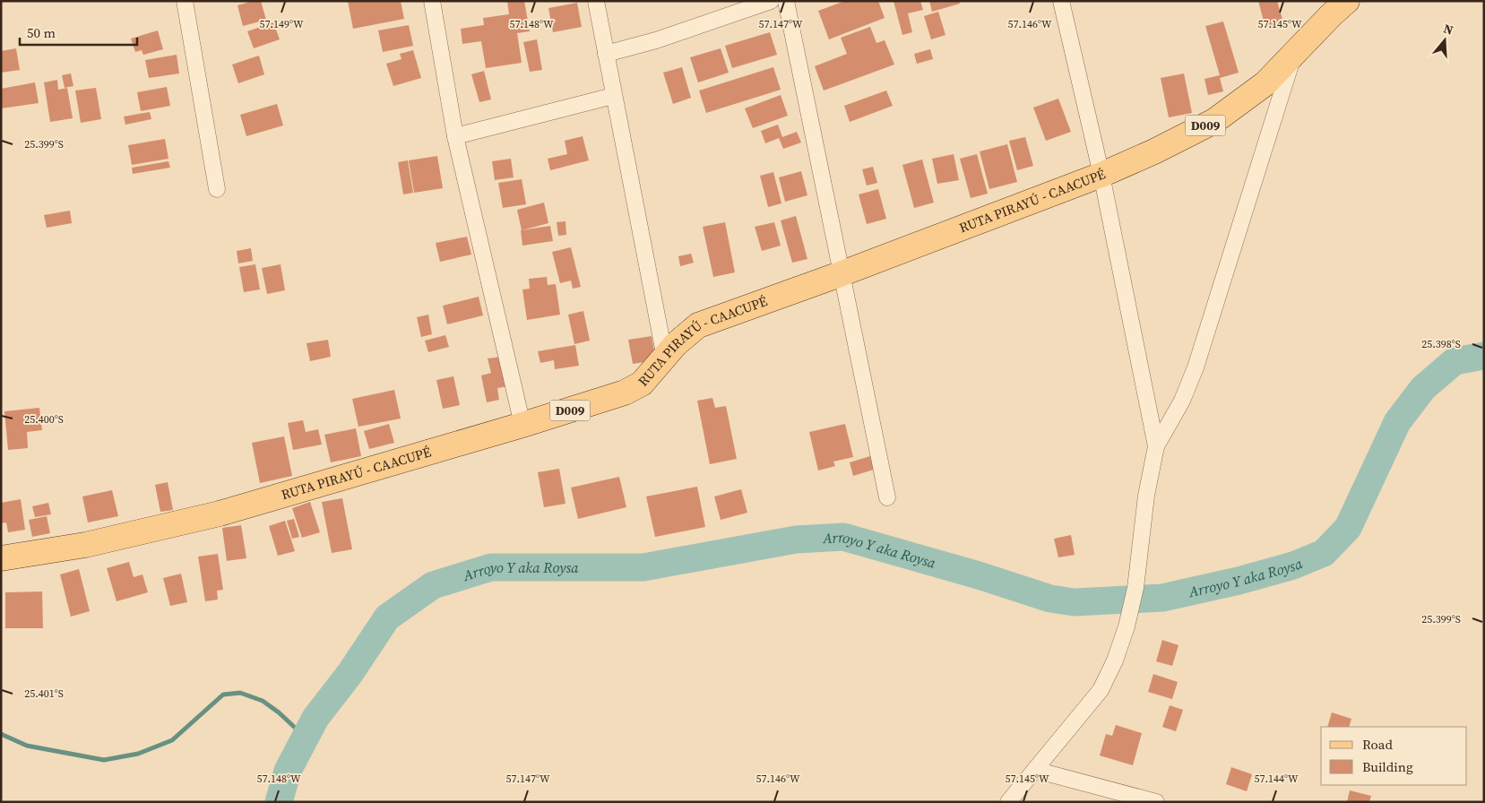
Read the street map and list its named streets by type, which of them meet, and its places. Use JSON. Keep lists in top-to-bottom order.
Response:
{
  "streets": {
    "main road": ["D009", "RUTA PIRAYÚ - CAACUPÉ"]
  },
  "water": ["Arroyo Y aka Roysa"],
  "legend": ["Road", "Building"],
  "scale_bar": "50 m",
  "north": "top",
  "coordinates": [
    "57.149°W",
    "57.148°W",
    "57.147°W",
    "57.146°W",
    "57.145°W",
    "25.399°S",
    "25.398°S",
    "25.400°S",
    "25.401°S",
    "57.144°W"
  ]
}
